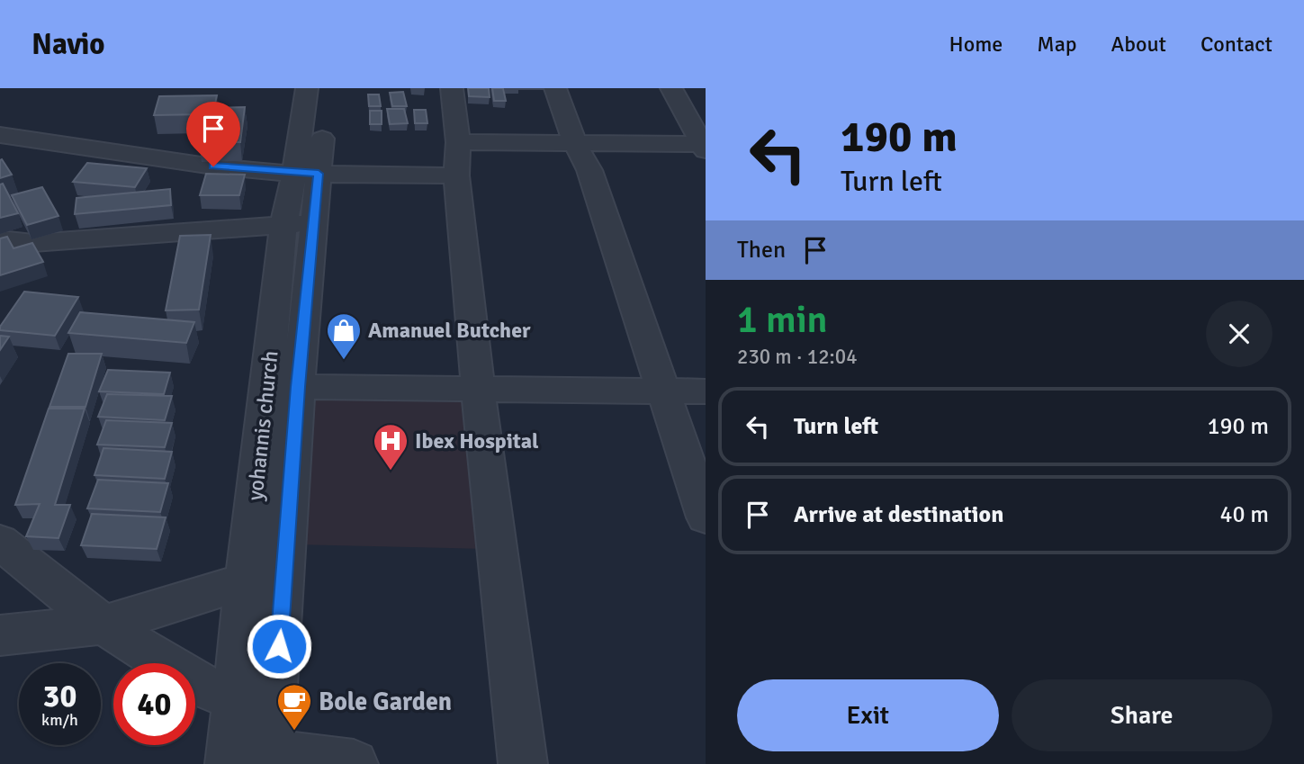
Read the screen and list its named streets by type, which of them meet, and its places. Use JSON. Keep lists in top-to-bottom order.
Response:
{
  "places": {
    "shop": ["Amanuel Butcher"],
    "hospital": ["Ibex Hospital"],
    "cafe": ["Bole Garden"]
  },
  "page": {
    "header": "Navio",
    "nav": [
      "Home",
      "Map",
      "About",
      "Contact"
    ],
    "turn": ["190 m", "Turn left"],
    "then": "Then",
    "heading": ["1 min", "230 m · 12:04"],
    "list": [
      {
        "name": "Turn left",
        "value": "190 m"
      },
      {
        "name": "Arrive at destination",
        "value": "40 m"
      }
    ],
    "speed": "30 km/h",
    "limit": "40",
    "buttons": ["Exit", "Share"]
  }
}
